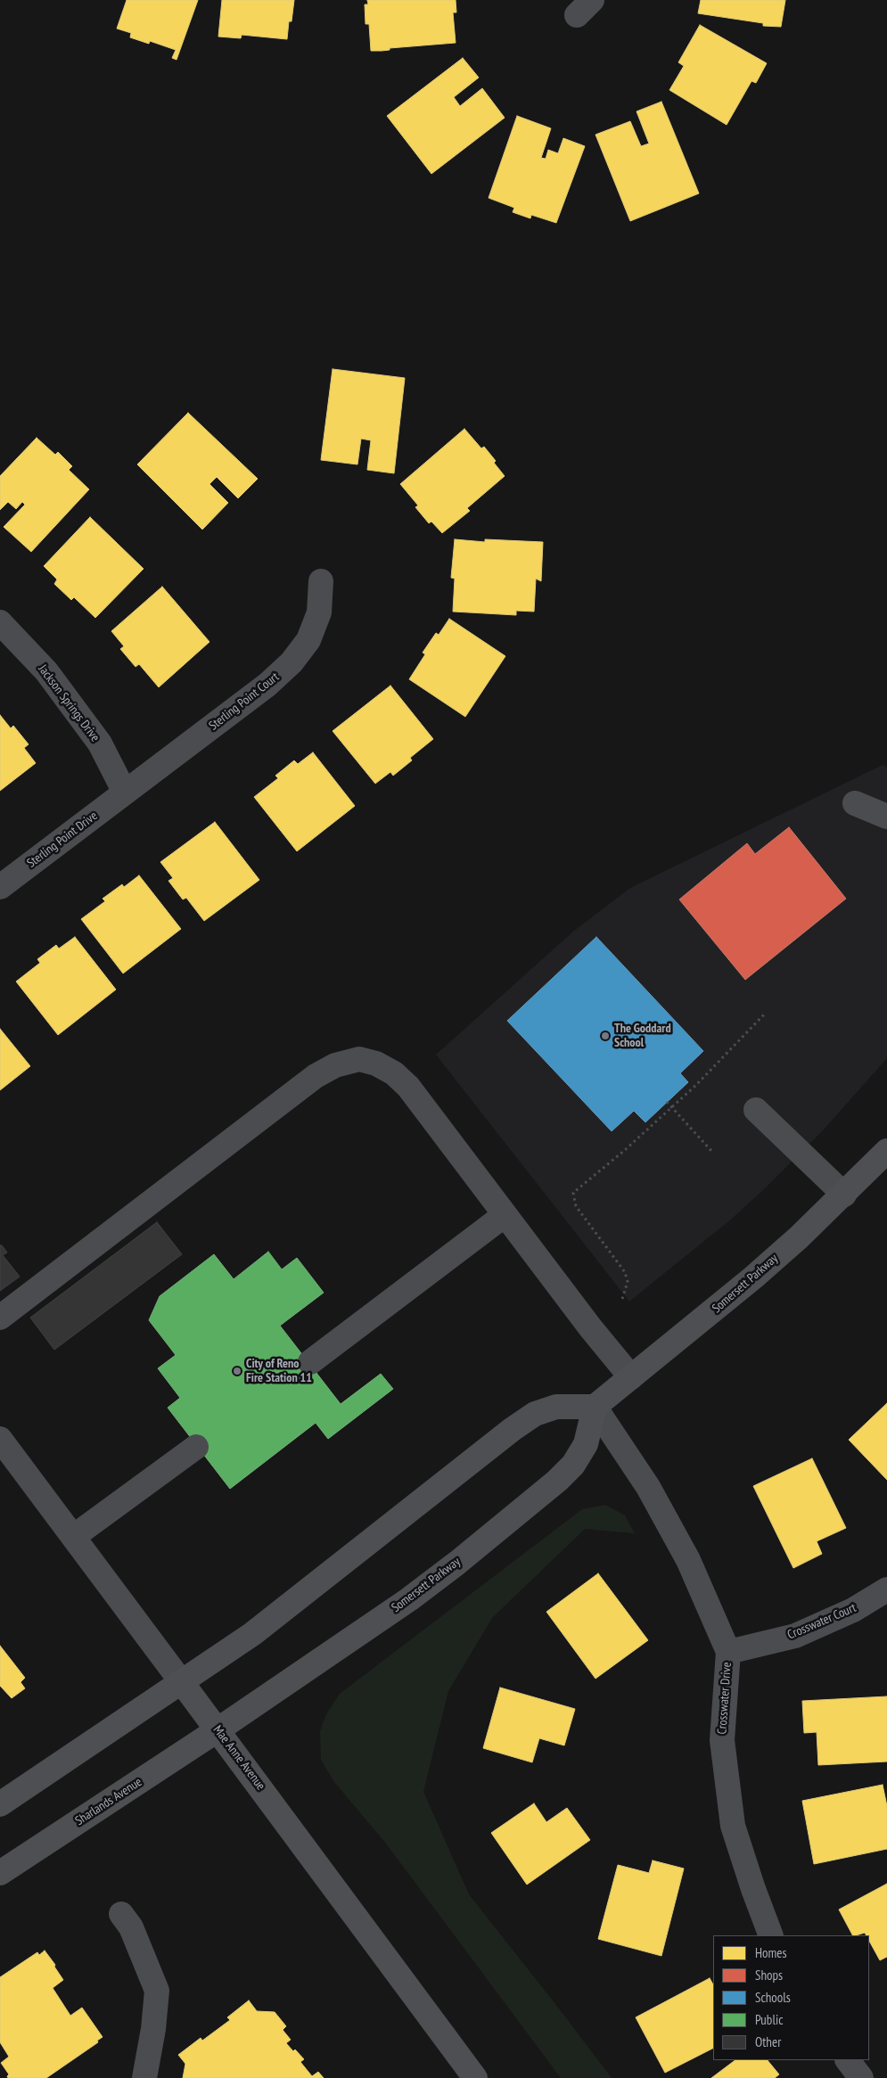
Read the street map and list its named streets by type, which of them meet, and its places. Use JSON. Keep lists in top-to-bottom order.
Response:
{
  "streets": {
    "main road": ["Somersett Parkway", "Mae Anne Avenue", "Sharlands Avenue"],
    "street": [
      "Sterling Point Court",
      "Jackson Springs Drive",
      "Sterling Point Drive",
      "Crosswater Court",
      "Crosswater Drive"
    ]
  },
  "crossings": [
    ["Sterling Point Court", "Jackson Springs Drive"],
    ["Sterling Point Court", "Sterling Point Drive"],
    ["Jackson Springs Drive", "Sterling Point Drive"],
    ["Somersett Parkway", "Crosswater Drive"],
    ["Somersett Parkway", "Mae Anne Avenue"],
    ["Somersett Parkway", "Sharlands Avenue"],
    ["Crosswater Court", "Crosswater Drive"],
    ["Mae Anne Avenue", "Sharlands Avenue"]
  ],
  "places": ["The Goddard School", "City of Reno Fire Station 11"],
  "legend": [
    "Homes",
    "Shops",
    "Schools",
    "Public",
    "Other"
  ]
}
